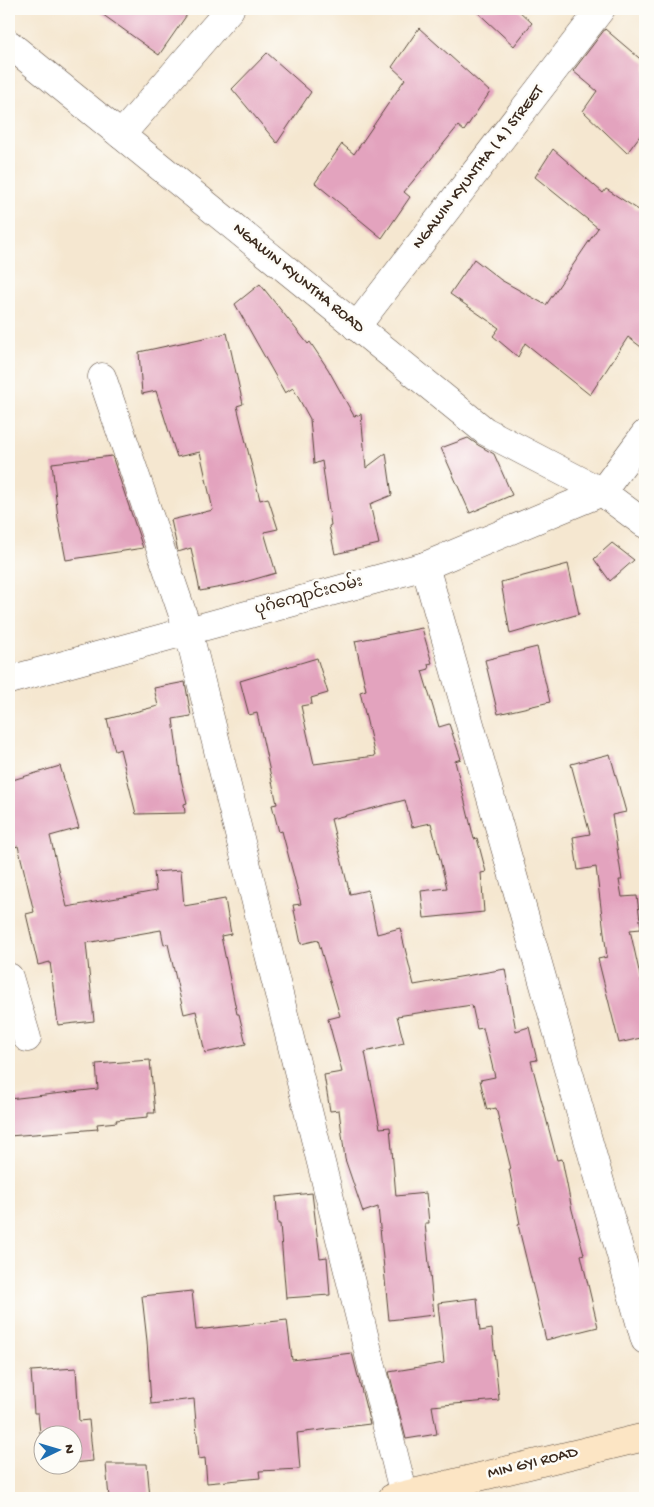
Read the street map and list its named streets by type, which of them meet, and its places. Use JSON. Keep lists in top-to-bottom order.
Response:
{
  "streets": {
    "main road": ["MIN GYI ROAD"],
    "street": ["NGAWIN KYUNTHA ( 4 ) STREET", "NGAWIN KYUNTHA ROAD", "ပုဂံကျောင်းလမ်း"]
  },
  "crossings": [
    ["NGAWIN KYUNTHA ( 4 ) STREET", "NGAWIN KYUNTHA ROAD"],
    ["NGAWIN KYUNTHA ROAD", "ပုဂံကျောင်းလမ်း"]
  ],
  "north": "right"
}
